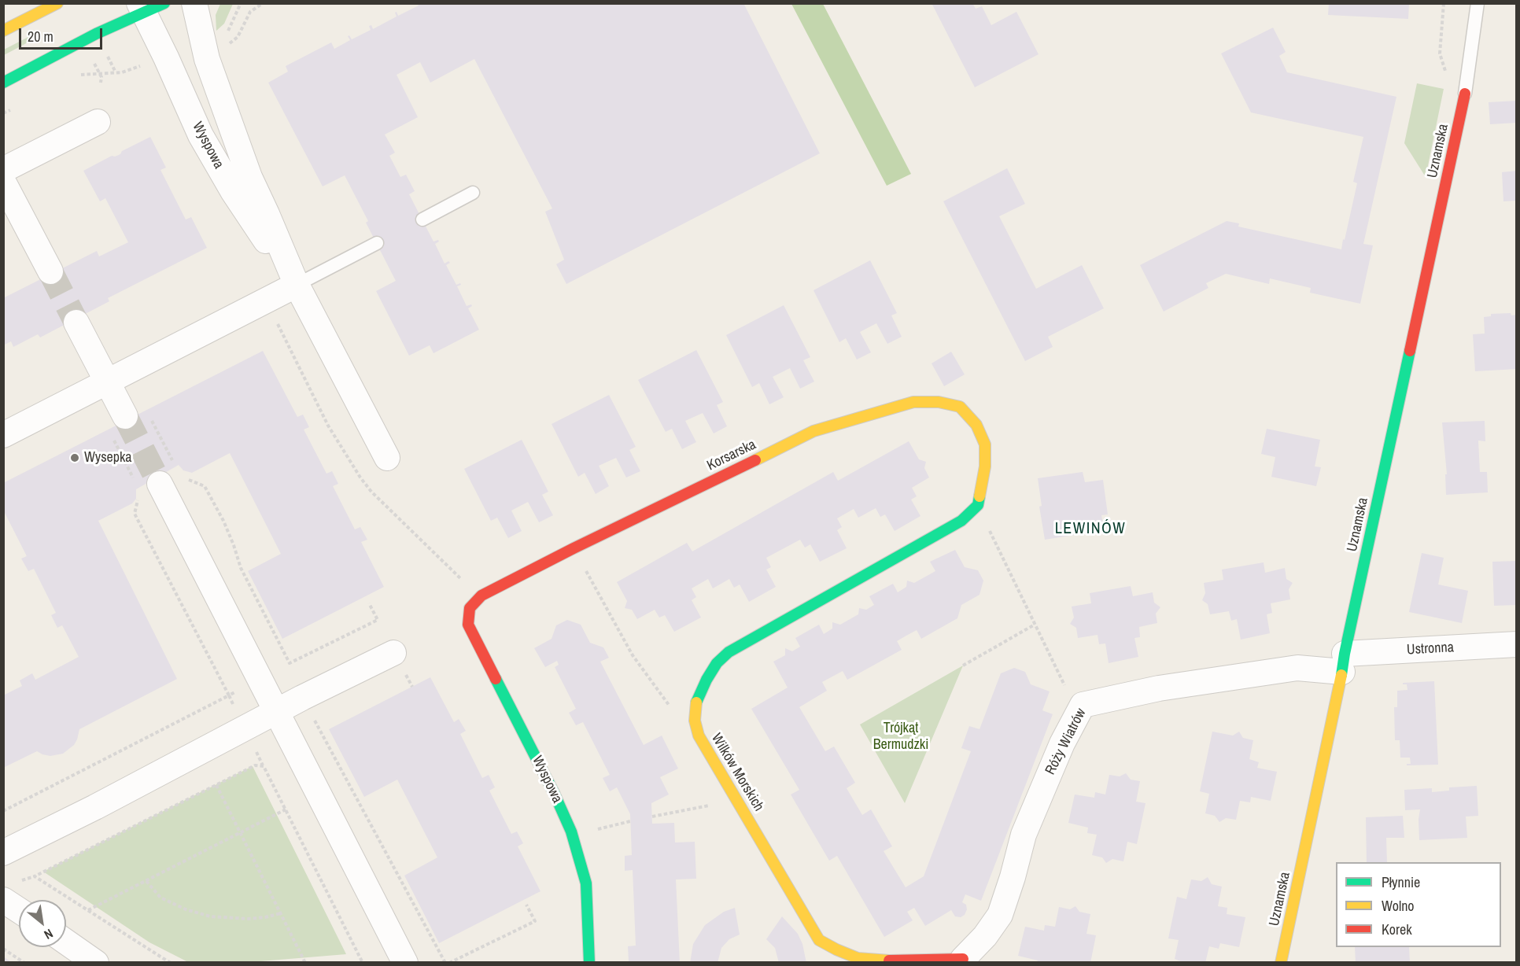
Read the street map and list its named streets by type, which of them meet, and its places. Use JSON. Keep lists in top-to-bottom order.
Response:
{
  "streets": {
    "street": [
      "Wyspowa",
      "Uznamska",
      "Korsarska",
      "Ustronna",
      "Róży Wiatrów",
      "Wilków Morskich"
    ]
  },
  "crossings": [
    ["Wyspowa", "Korsarska"],
    ["Uznamska", "Ustronna"],
    ["Uznamska", "Róży Wiatrów"],
    ["Korsarska", "Wilków Morskich"],
    ["Ustronna", "Róży Wiatrów"],
    ["Róży Wiatrów", "Wilków Morskich"]
  ],
  "districts": ["LEWINÓW"],
  "parks": ["Trójkąt Bermudzki"],
  "places": ["Wysepka"],
  "legend": ["Płynnie", "Wolno", "Korek"],
  "scale_bar": "20 m",
  "north": "bottom right"
}
